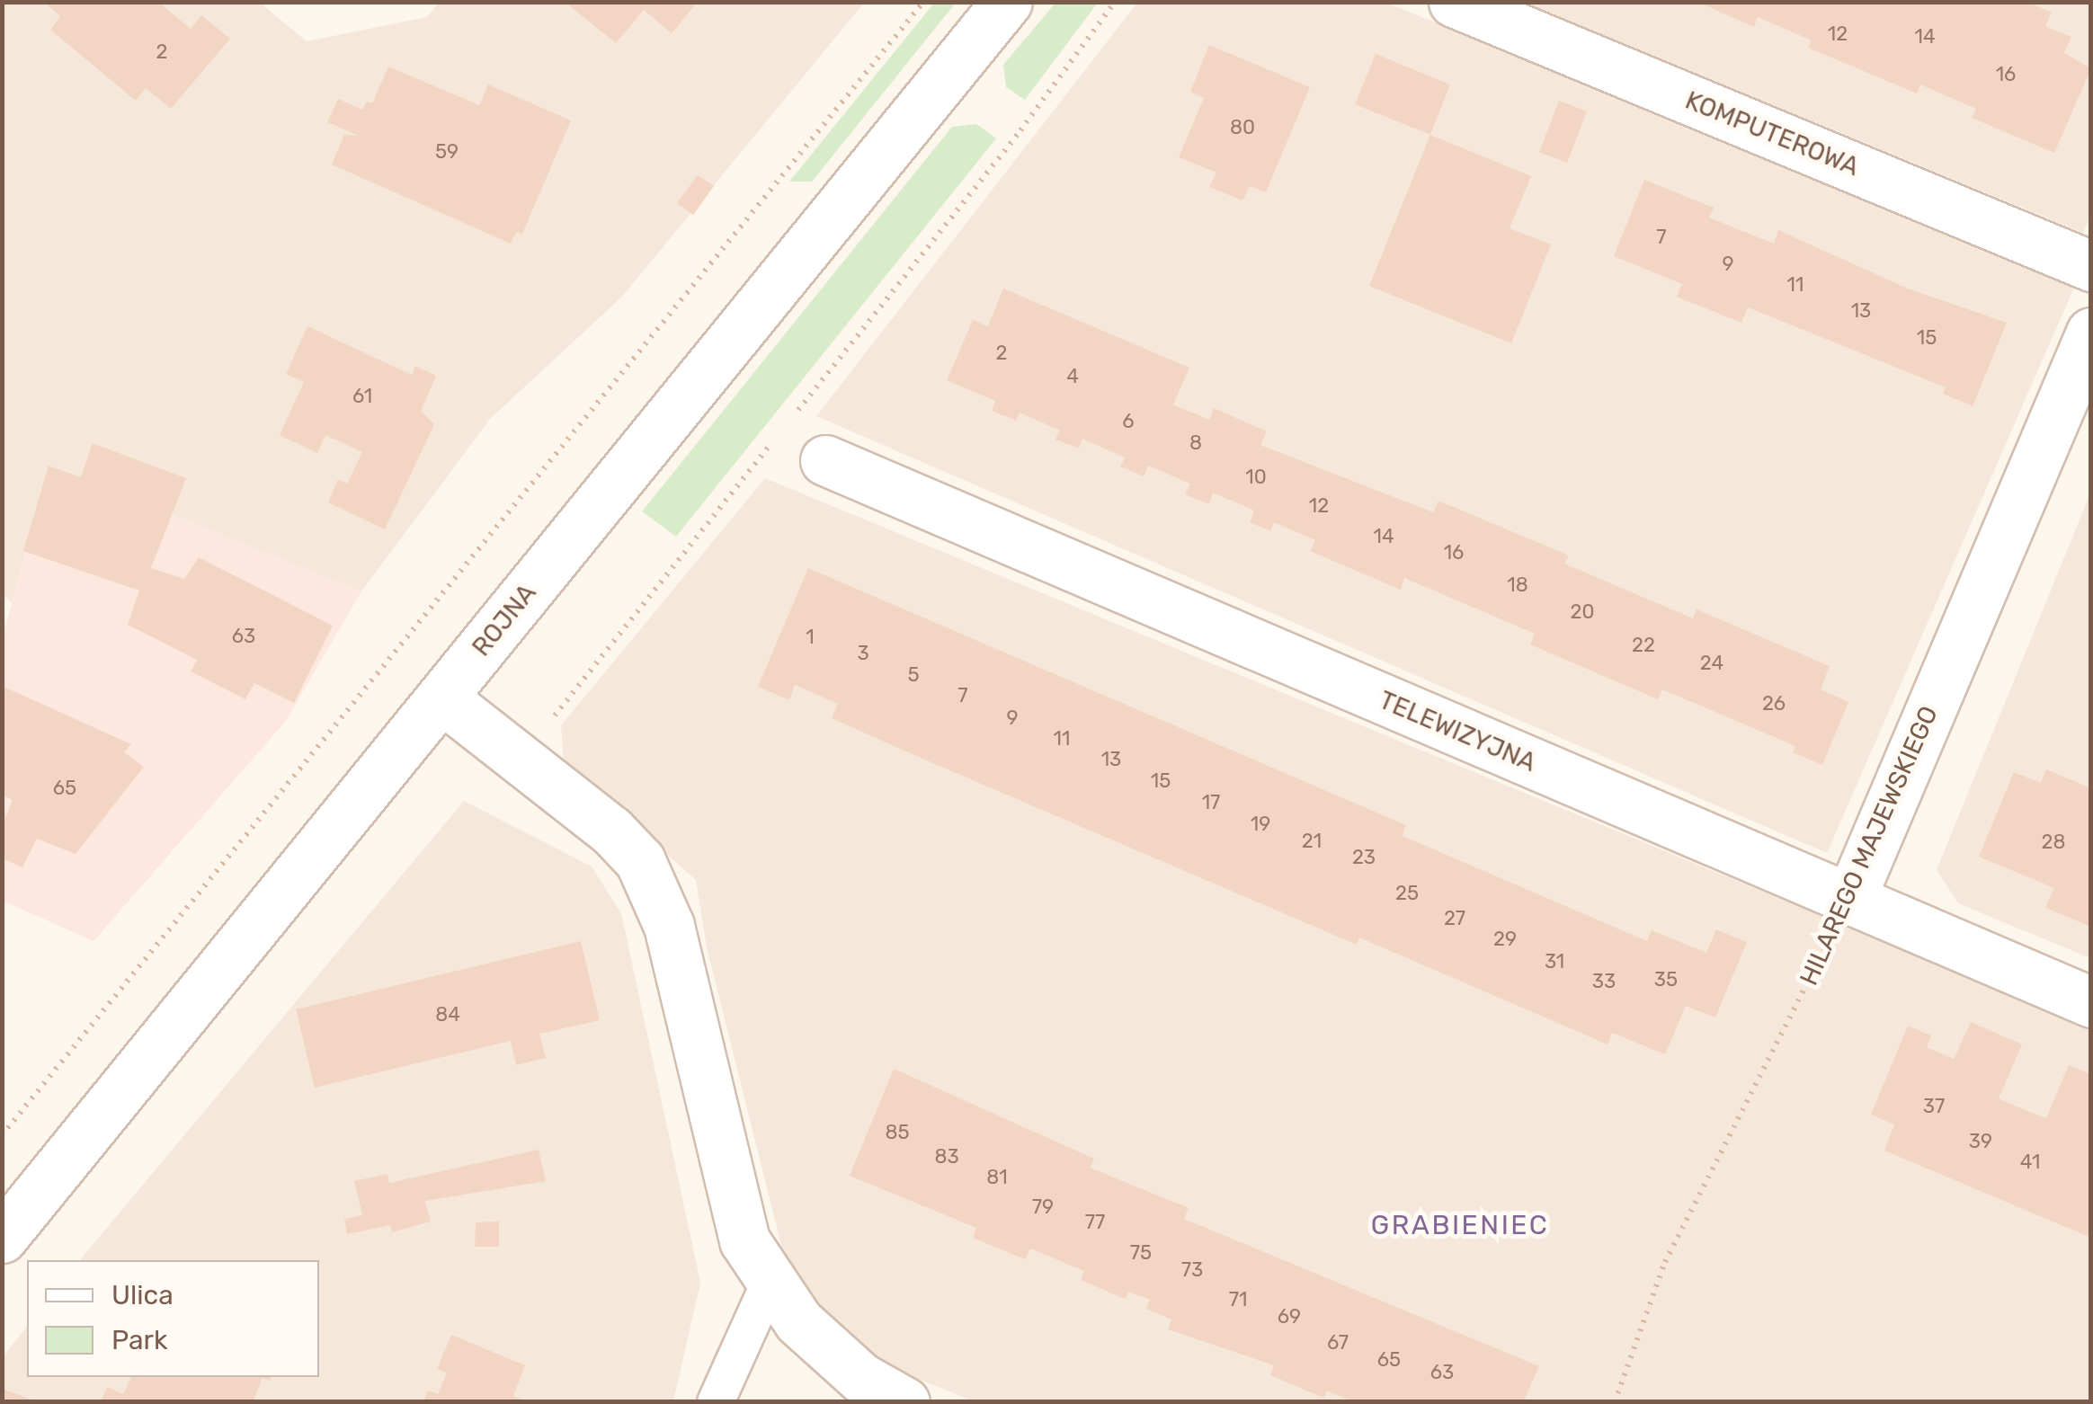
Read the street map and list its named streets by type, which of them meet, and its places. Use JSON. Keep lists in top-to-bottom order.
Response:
{
  "streets": {
    "street": [
      "KOMPUTEROWA",
      "ROJNA",
      "TELEWIZYJNA",
      "HILAREGO MAJEWSKIEGO"
    ]
  },
  "crossings": [
    ["TELEWIZYJNA", "HILAREGO MAJEWSKIEGO"]
  ],
  "districts": ["GRABIENIEC"],
  "house_numbers": [
    "12",
    "14",
    "2",
    "16",
    "80",
    "59",
    "7",
    "9",
    "11",
    "13",
    "15",
    "2",
    "4",
    "61",
    "6",
    "8",
    "10",
    "12",
    "14",
    "16",
    "18",
    "20",
    "63",
    "1",
    "22",
    "3",
    "24",
    "5",
    "7",
    "26",
    "9",
    "11",
    "13",
    "15",
    "65",
    "17",
    "19",
    "21",
    "28",
    "23",
    "25",
    "27",
    "29",
    "31",
    "35",
    "33",
    "84",
    "37",
    "85",
    "39",
    "83",
    "41",
    "81",
    "79",
    "77",
    "75",
    "73",
    "71",
    "69",
    "67",
    "65",
    "63"
  ],
  "legend": ["Ulica", "Park"]
}
